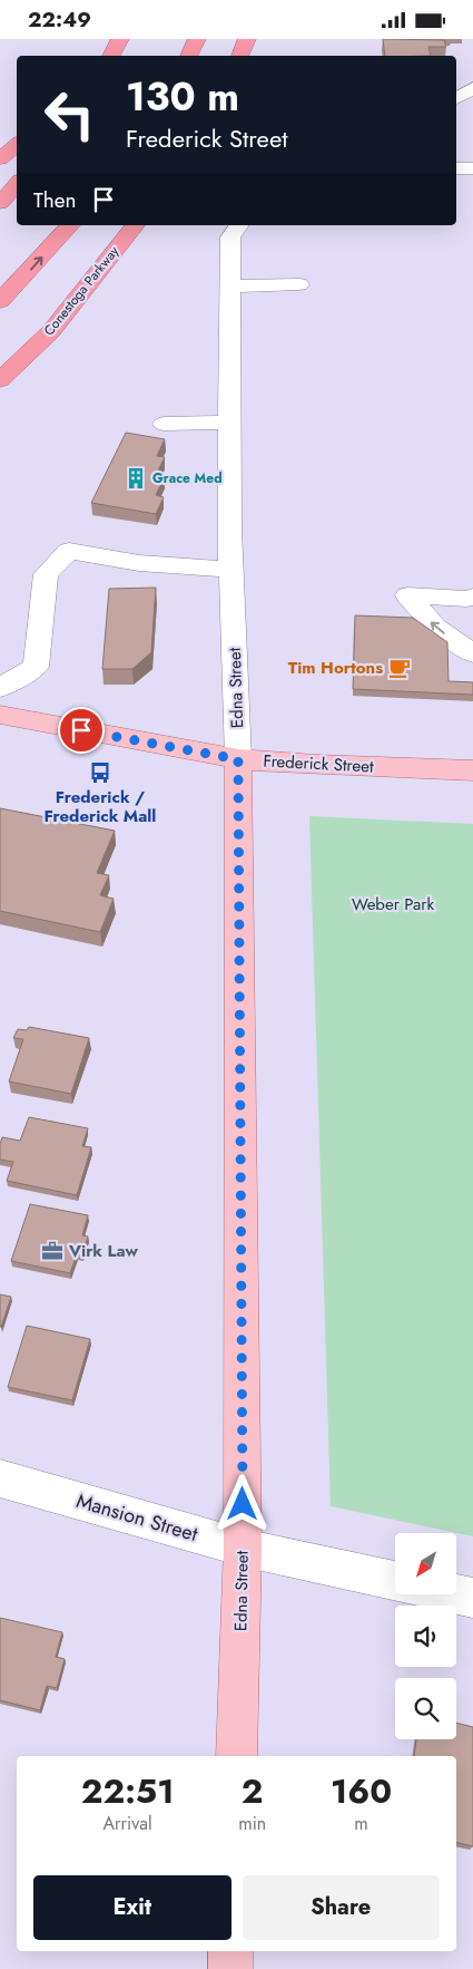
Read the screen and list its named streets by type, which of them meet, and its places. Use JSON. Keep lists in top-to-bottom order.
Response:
{
  "streets": {
    "highway": ["Conestoga Parkway"],
    "main road": ["Edna Street", "Frederick Street"],
    "street": ["Mansion Street"]
  },
  "crossings": [
    ["Edna Street", "Frederick Street"],
    ["Edna Street", "Mansion Street"]
  ],
  "parks": ["Weber Park"],
  "places": {
    "building": ["Grace Med"],
    "cafe": ["Tim Hortons"],
    "bus stop": ["Frederick / Frederick Mall"],
    "office": ["Virk Law"]
  },
  "north": "bottom left",
  "page": {
    "status": "22:49",
    "turn": ["130 m", "Frederick Street"],
    "then": "Then",
    "eta": [
      "22:51",
      "Arrival",
      "2",
      "min",
      "160",
      "m"
    ],
    "buttons": ["Exit", "Share"]
  }
}
